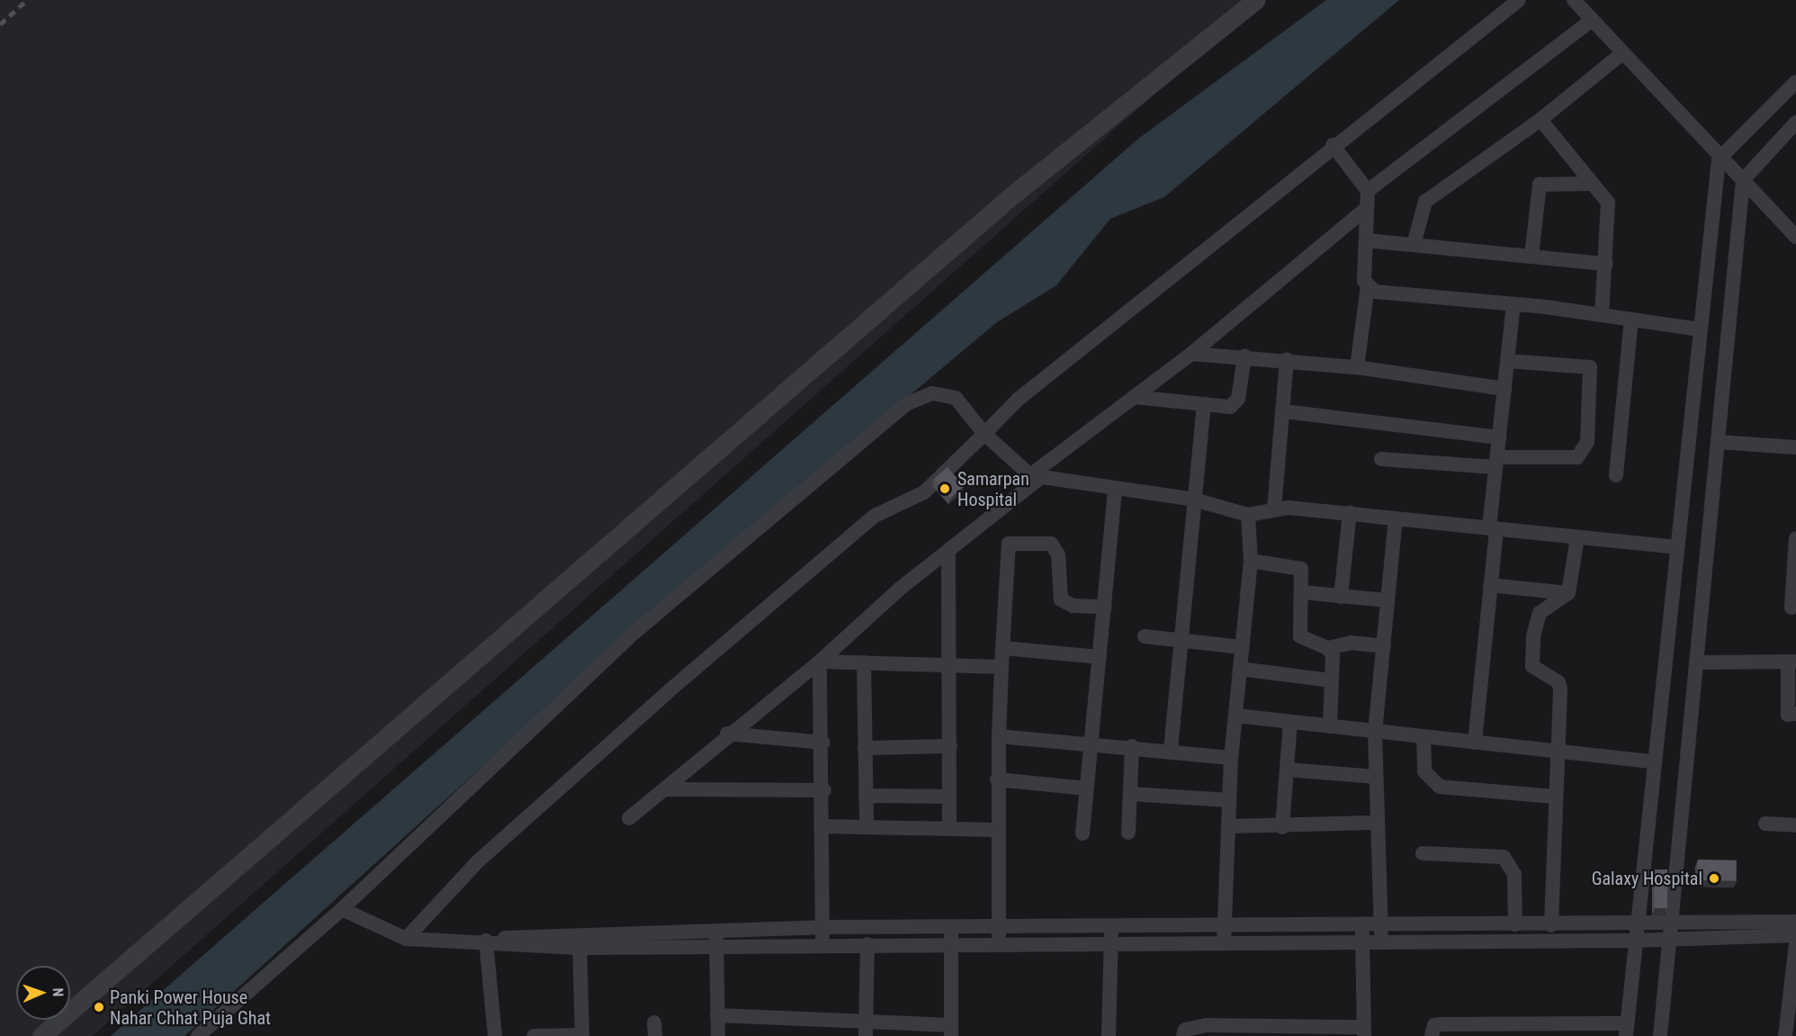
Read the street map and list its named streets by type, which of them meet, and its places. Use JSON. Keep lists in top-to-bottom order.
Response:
{
  "places": ["Samarpan Hospital", "Galaxy Hospital", "Panki Power House Nahar Chhat Puja Ghat"],
  "north": "right"
}
